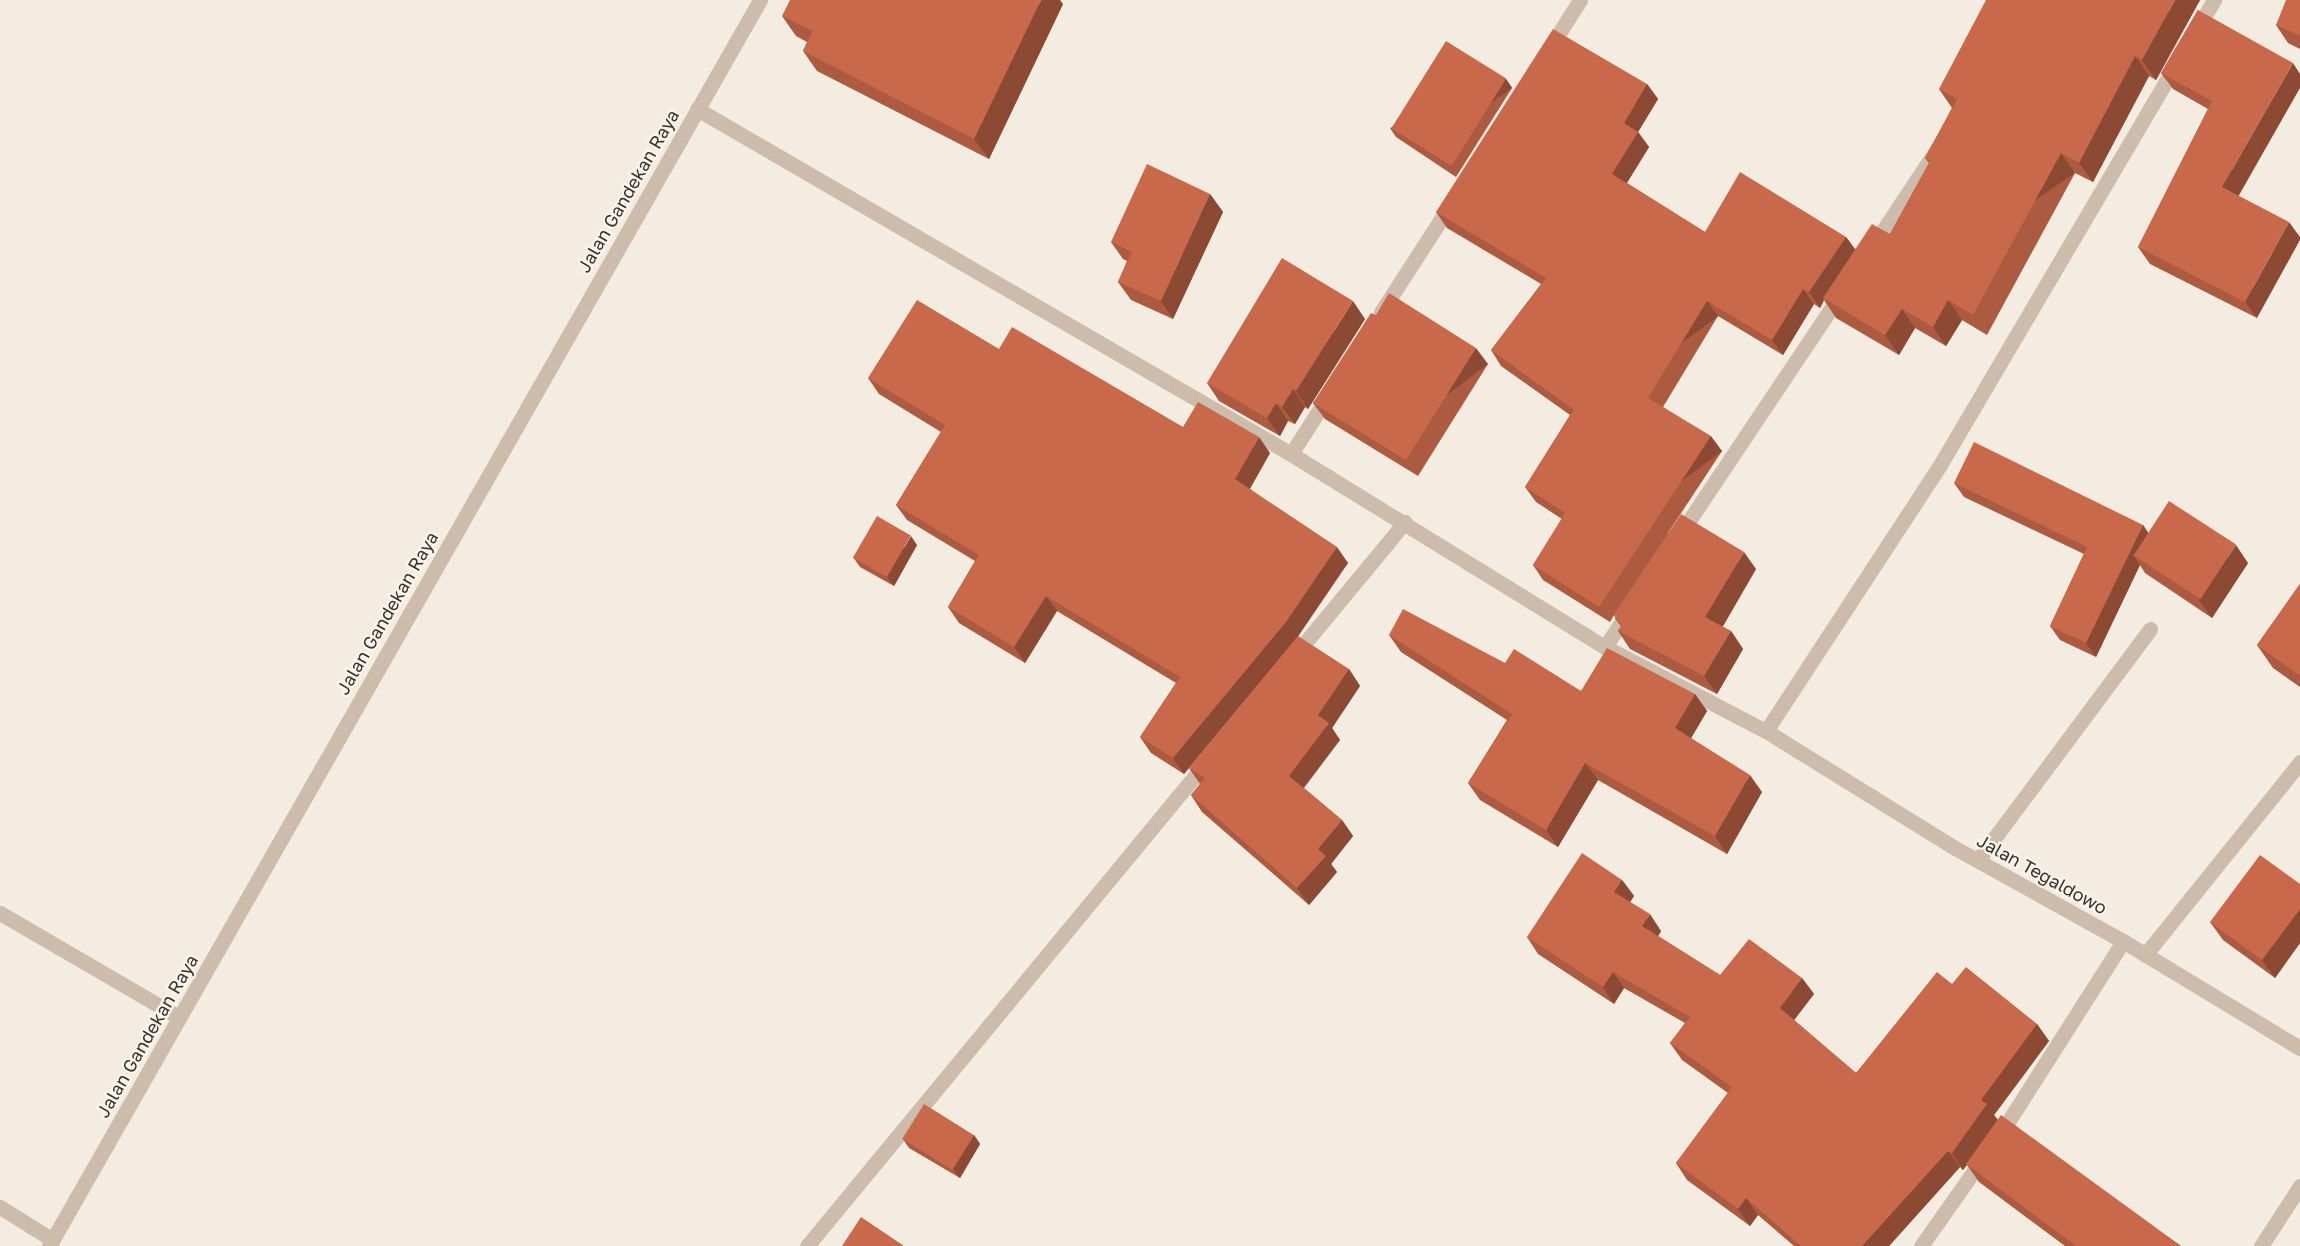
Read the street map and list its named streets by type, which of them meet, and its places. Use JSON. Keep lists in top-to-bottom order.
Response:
{
  "streets": {
    "street": ["Jalan Gandekan Raya", "Jalan Tegaldowo"]
  },
  "crossings": [
    ["Jalan Gandekan Raya", "Jalan Tegaldowo"]
  ]
}
